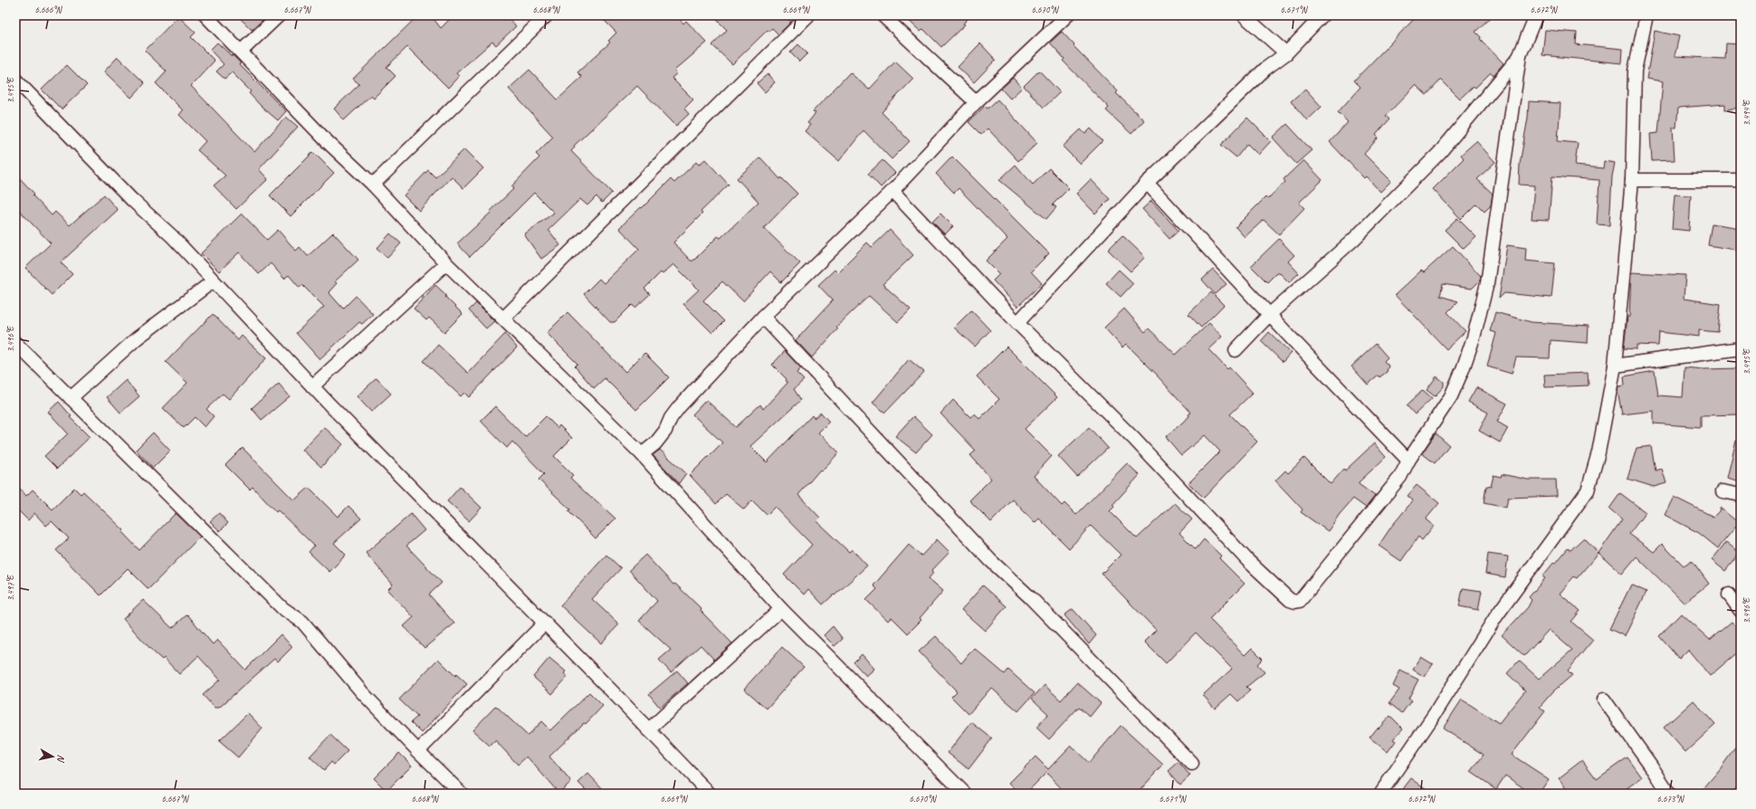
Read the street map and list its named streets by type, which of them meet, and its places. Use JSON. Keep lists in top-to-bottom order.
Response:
{
  "north": "right",
  "coordinates": [
    "6.666°N",
    "6.667°N",
    "6.668°N",
    "6.669°N",
    "6.670°N",
    "6.671°N",
    "6.672°N",
    "3.495°E",
    "3.494°E",
    "3.496°E",
    "3.497°E",
    "6.673°N"
  ]
}
